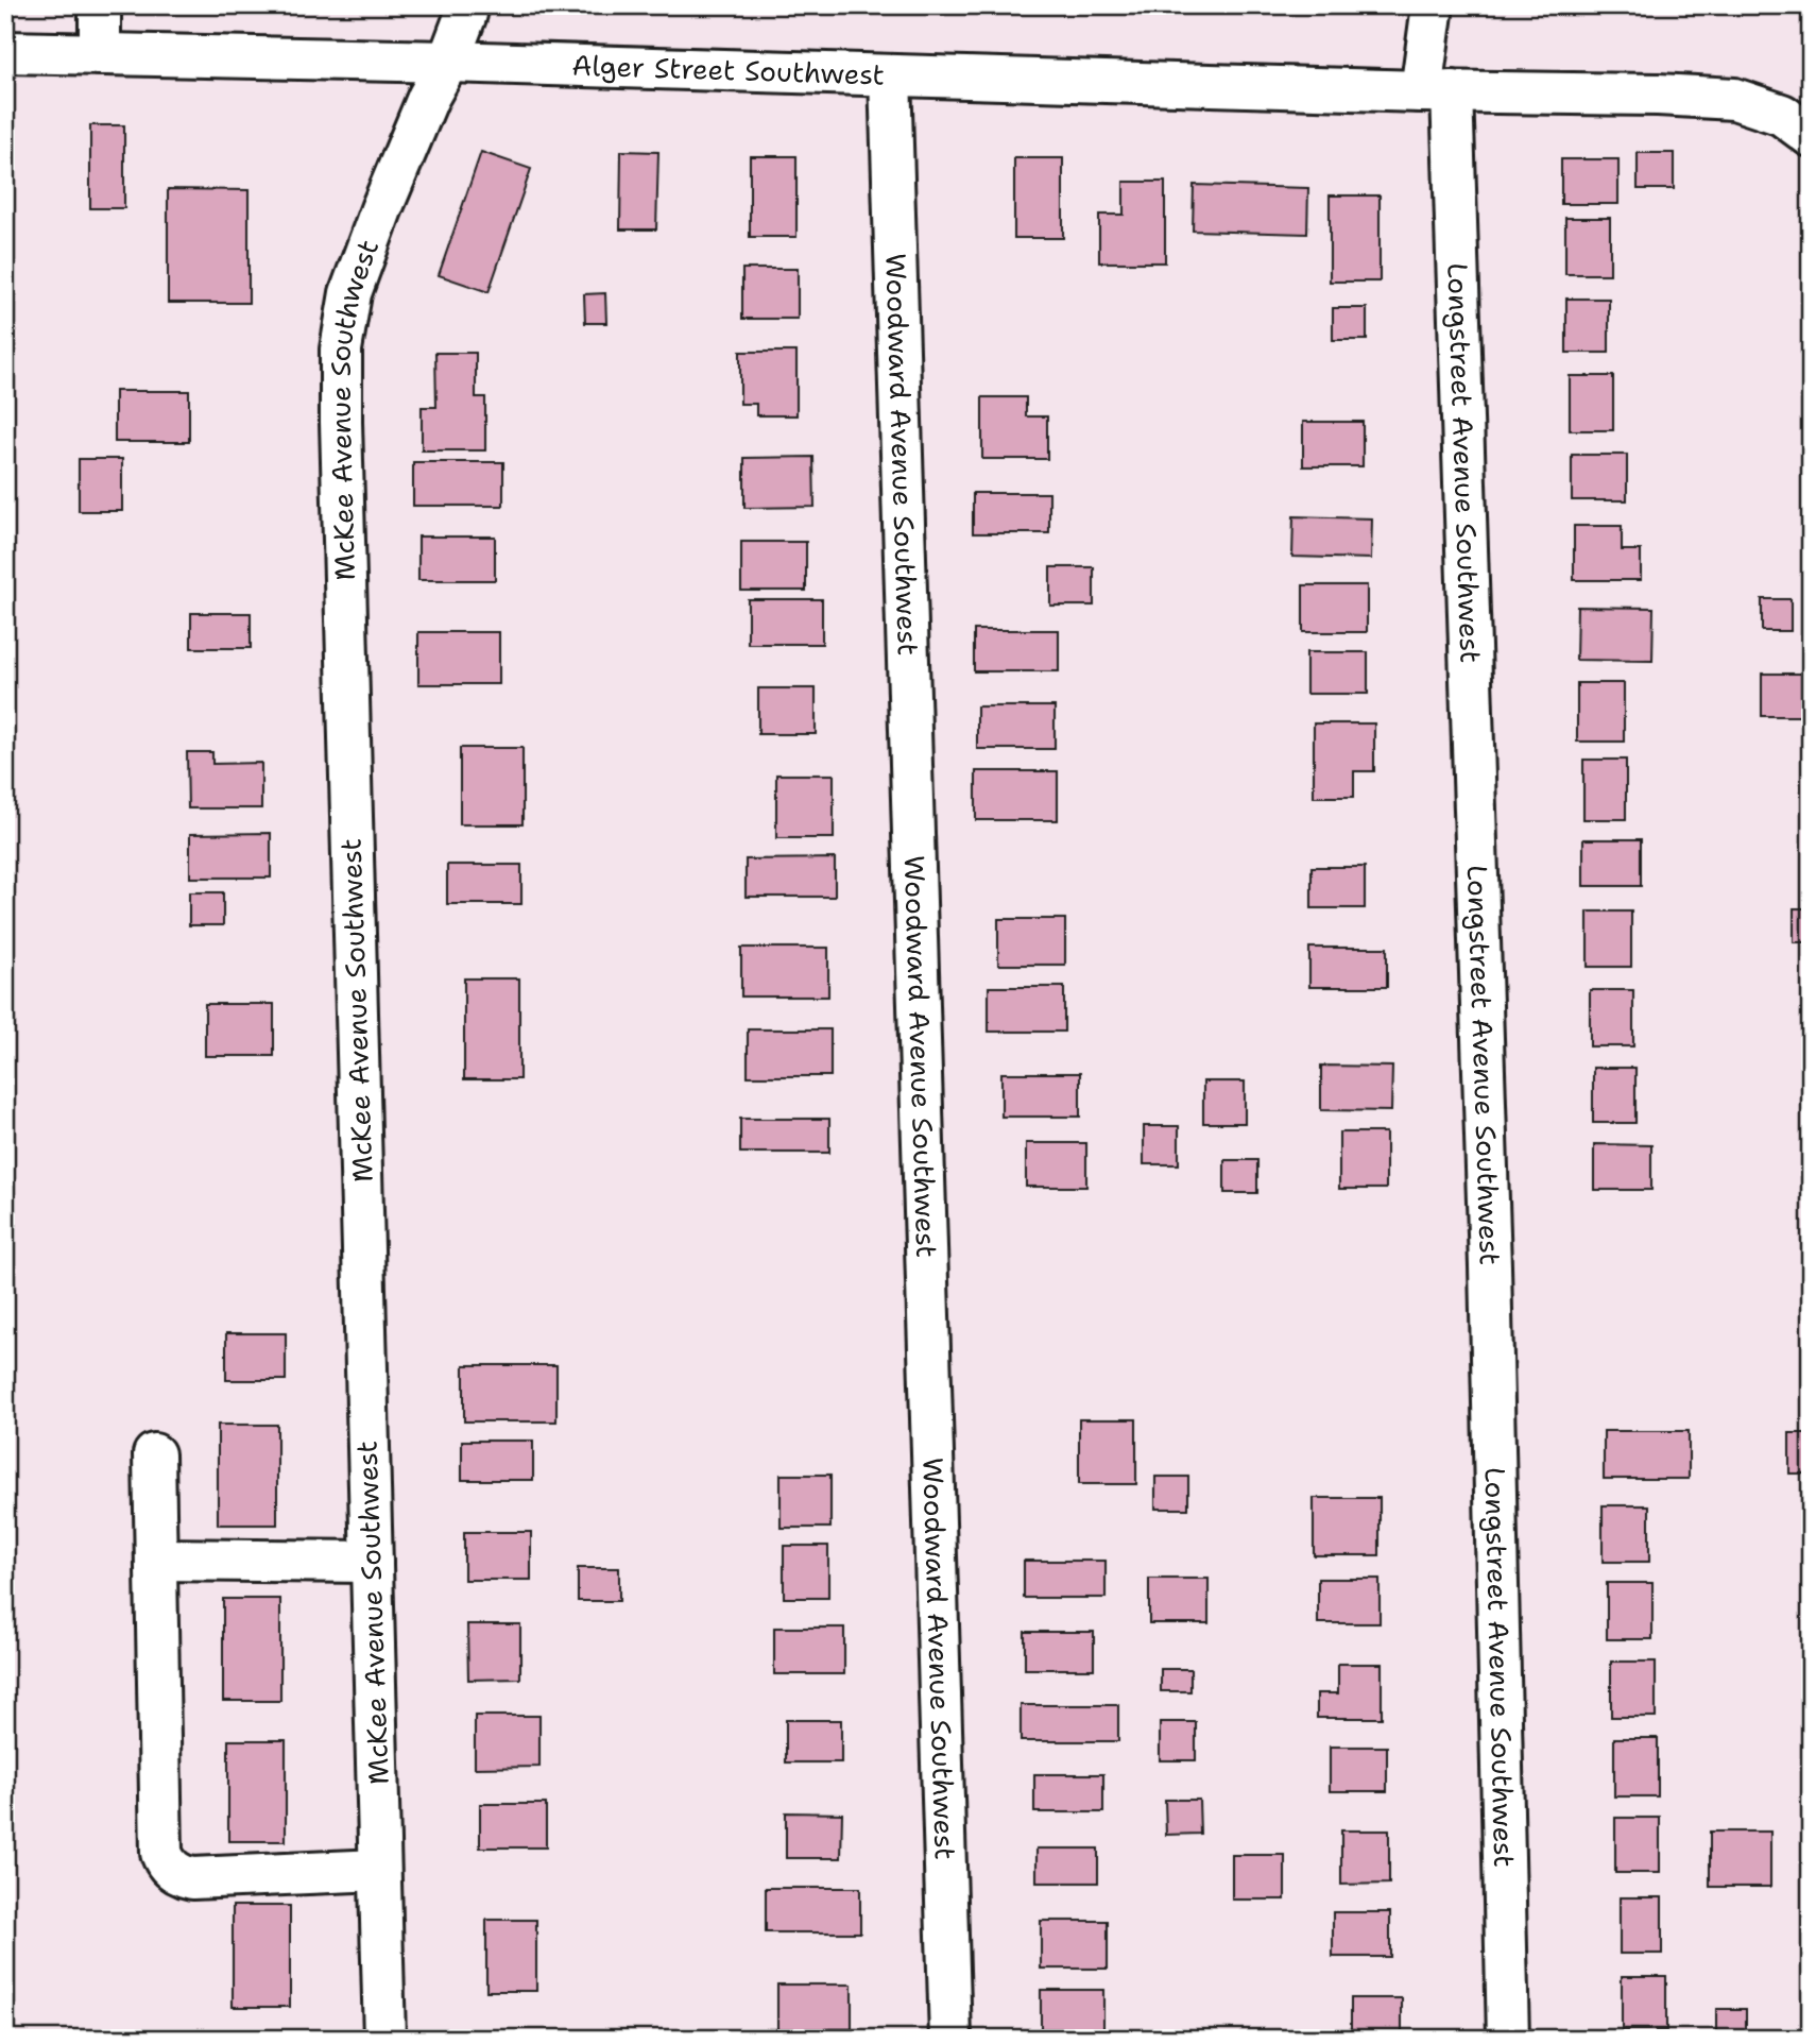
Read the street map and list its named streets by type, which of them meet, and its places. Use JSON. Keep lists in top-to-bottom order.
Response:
{
  "streets": {
    "street": [
      "Alger Street Southwest",
      "McKee Avenue Southwest",
      "Woodward Avenue Southwest",
      "Longstreet Avenue Southwest"
    ]
  },
  "crossings": [
    ["Alger Street Southwest", "McKee Avenue Southwest"],
    ["Alger Street Southwest", "Woodward Avenue Southwest"],
    ["Alger Street Southwest", "Longstreet Avenue Southwest"]
  ]
}
